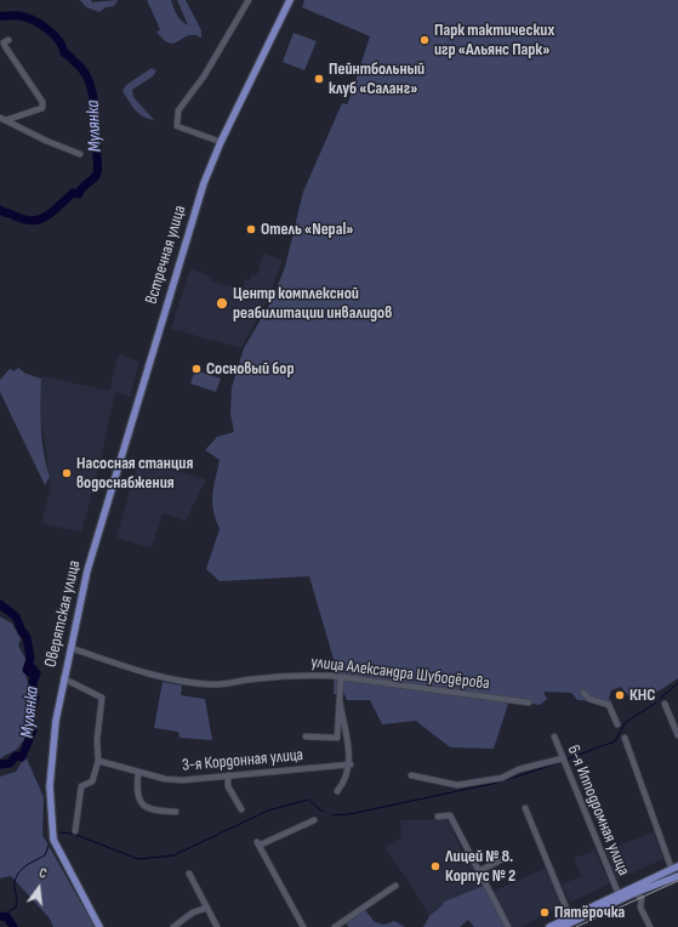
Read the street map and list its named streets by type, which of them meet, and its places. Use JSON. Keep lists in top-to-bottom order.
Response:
{
  "streets": {
    "main road": ["Встречная улица", "Оверятская улица"],
    "street": ["улица Александра Шубодёрова", "3-я Кордонная улица", "6-я Ипподромная улица"]
  },
  "crossings": [
    ["Встречная улица", "Оверятская улица"],
    ["Оверятская улица", "улица Александра Шубодёрова"]
  ],
  "water": ["Мулянка"],
  "places": [
    "Парк тактических игр «Альянс Парк»",
    "Пейнтбольный клуб «Саланг»",
    "Отель «Nepal»",
    "Центр комплексной реабилитации инвалидов",
    "Сосновый бор",
    "Насосная станция водоснабжения",
    "КНС",
    "Лицей № 8. Корпус № 2",
    "Пятёрочка"
  ],
  "north": "top"
}
